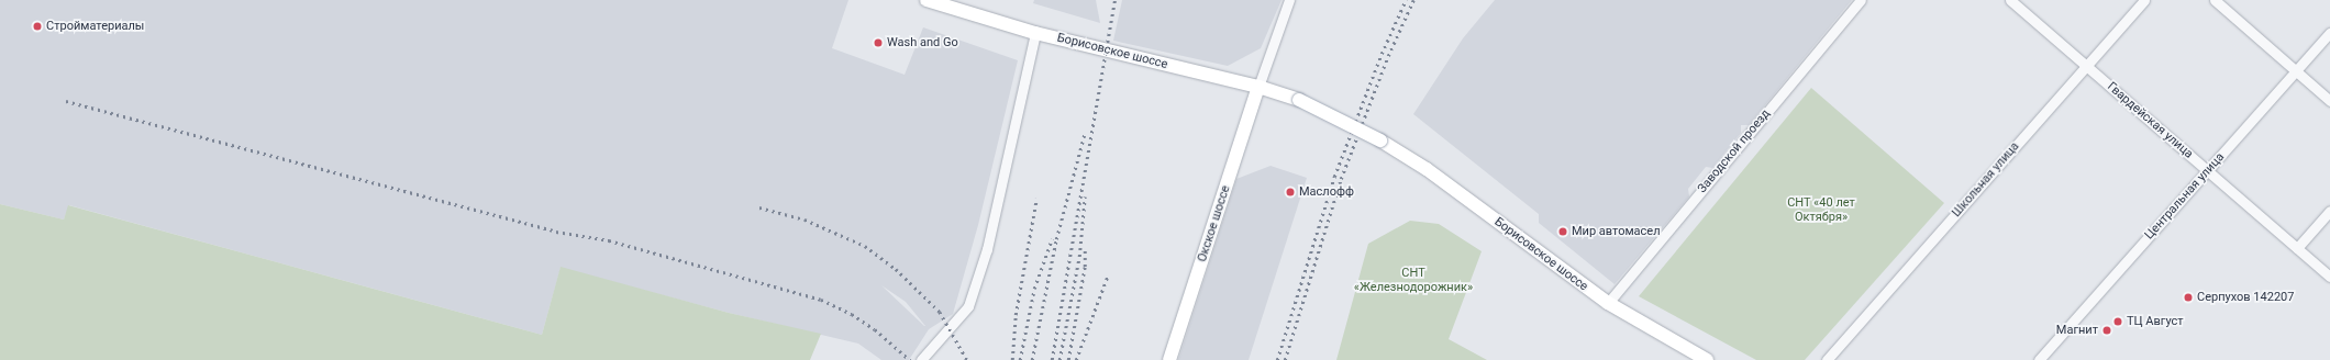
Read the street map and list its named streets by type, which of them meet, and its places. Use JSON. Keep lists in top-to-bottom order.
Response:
{
  "streets": {
    "main road": ["Борисовское шоссе", "Окское шоссе"],
    "street": [
      "Гвардейская улица",
      "Заводской проезд",
      "Школьная улица",
      "Центральная улица"
    ]
  },
  "crossings": [
    ["Борисовское шоссе", "Заводской проезд"],
    ["Борисовское шоссе", "Окское шоссе"],
    ["Гвардейская улица", "Школьная улица"],
    ["Гвардейская улица", "Центральная улица"]
  ],
  "parks": ["СНТ «40 лет Октября»", "СНТ «Железнодорожник»"],
  "places": [
    "Стройматериалы",
    "Wash and Go",
    "Маслофф",
    "Мир автомасел",
    "Серпухов 142207",
    "ТЦ Август",
    "Магнит"
  ]
}
